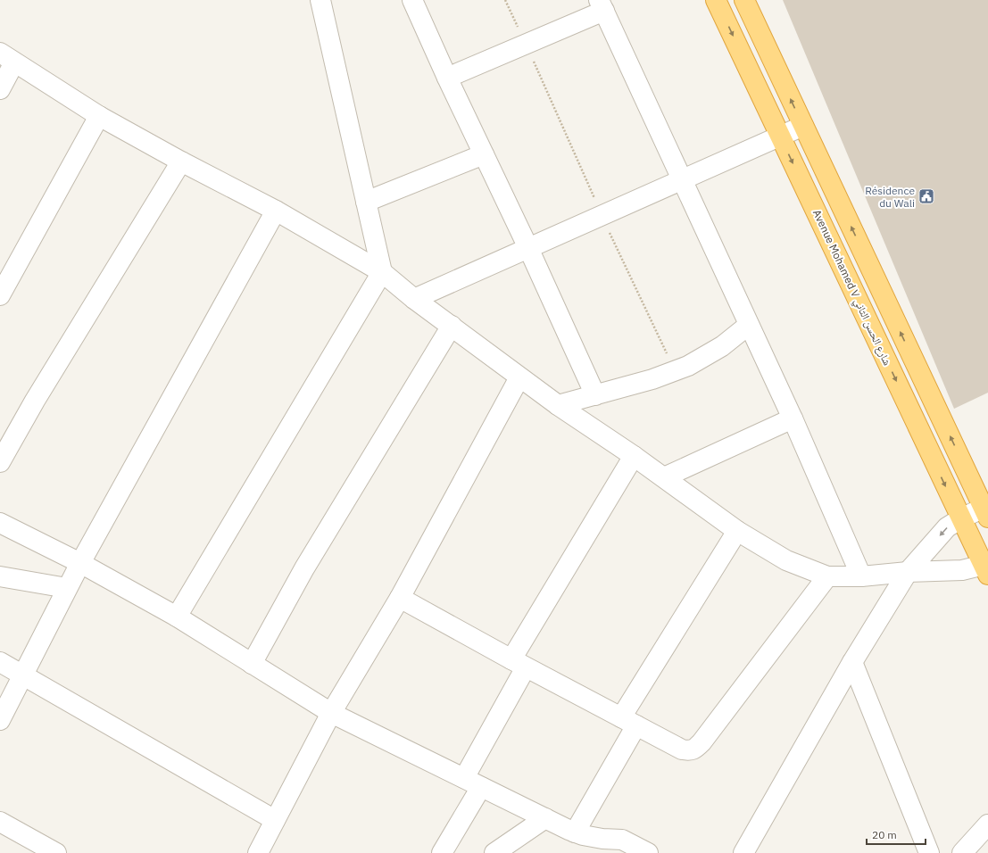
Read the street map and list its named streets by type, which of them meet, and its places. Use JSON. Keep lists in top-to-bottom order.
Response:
{
  "streets": {
    "highway": ["Avenue Mohamed V شارع الحسن الثاني"]
  },
  "places": {
    "public building": ["Résidence du Wali"]
  },
  "scale_bar": "20 m"
}
